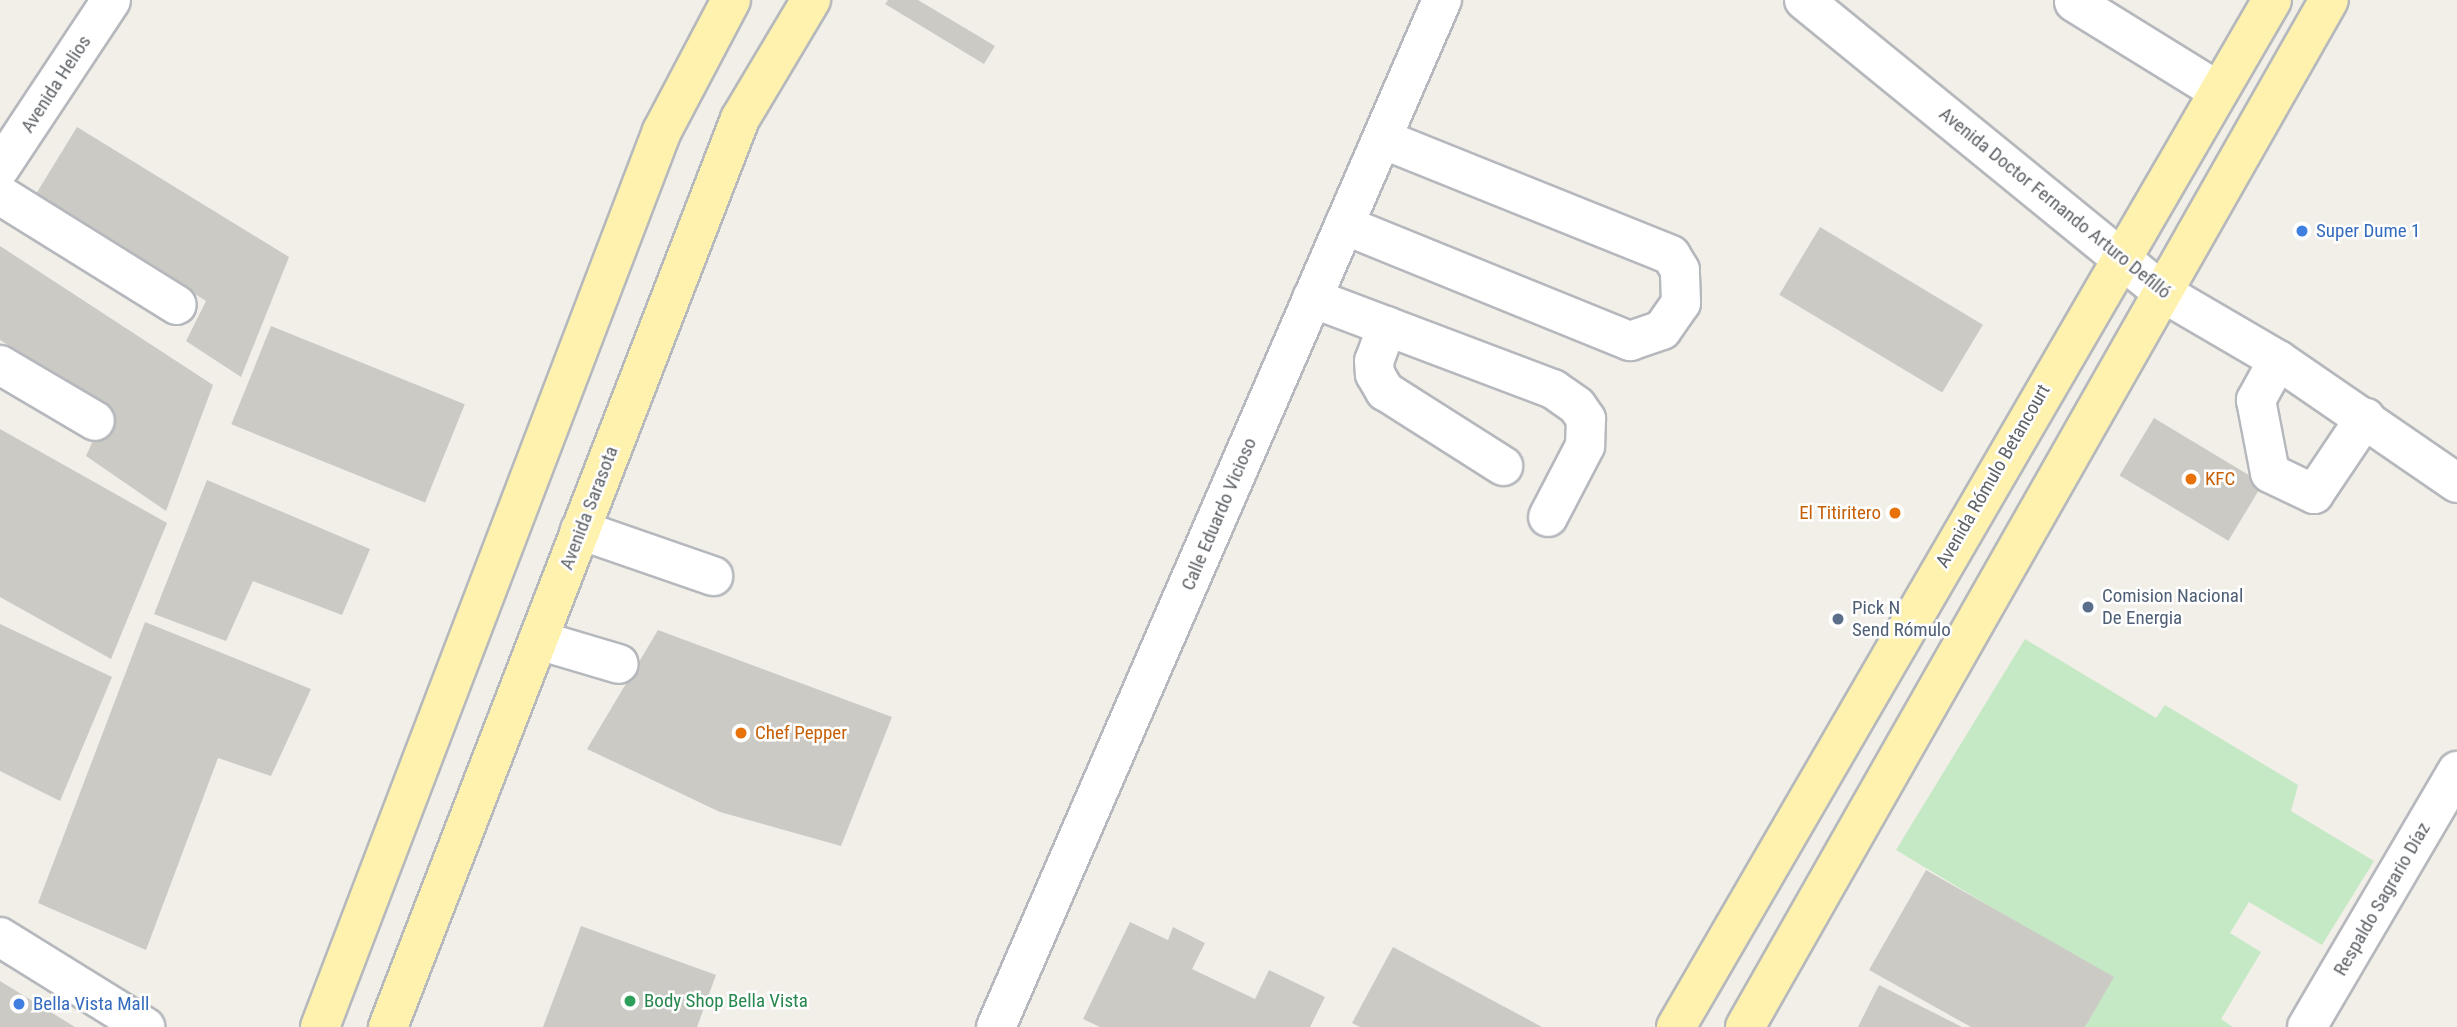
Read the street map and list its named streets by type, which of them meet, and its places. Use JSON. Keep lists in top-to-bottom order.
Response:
{
  "streets": {
    "main road": ["Avenida Rómulo Betancourt", "Avenida Sarasota"],
    "street": [
      "Avenida Helios",
      "Avenida Doctor Fernando Arturo Defilló",
      "Calle Eduardo Vicioso",
      "Respaldo Sagrario Díaz"
    ]
  },
  "crossings": [
    ["Avenida Doctor Fernando Arturo Defilló", "Avenida Rómulo Betancourt"]
  ],
  "places": [
    "Super Dume 1",
    "KFC",
    "El Titiritero",
    "Comision Nacional De Energia",
    "Pick N Send Rómulo",
    "Chef Pepper",
    "Body Shop Bella Vista",
    "Bella Vista Mall"
  ]
}
